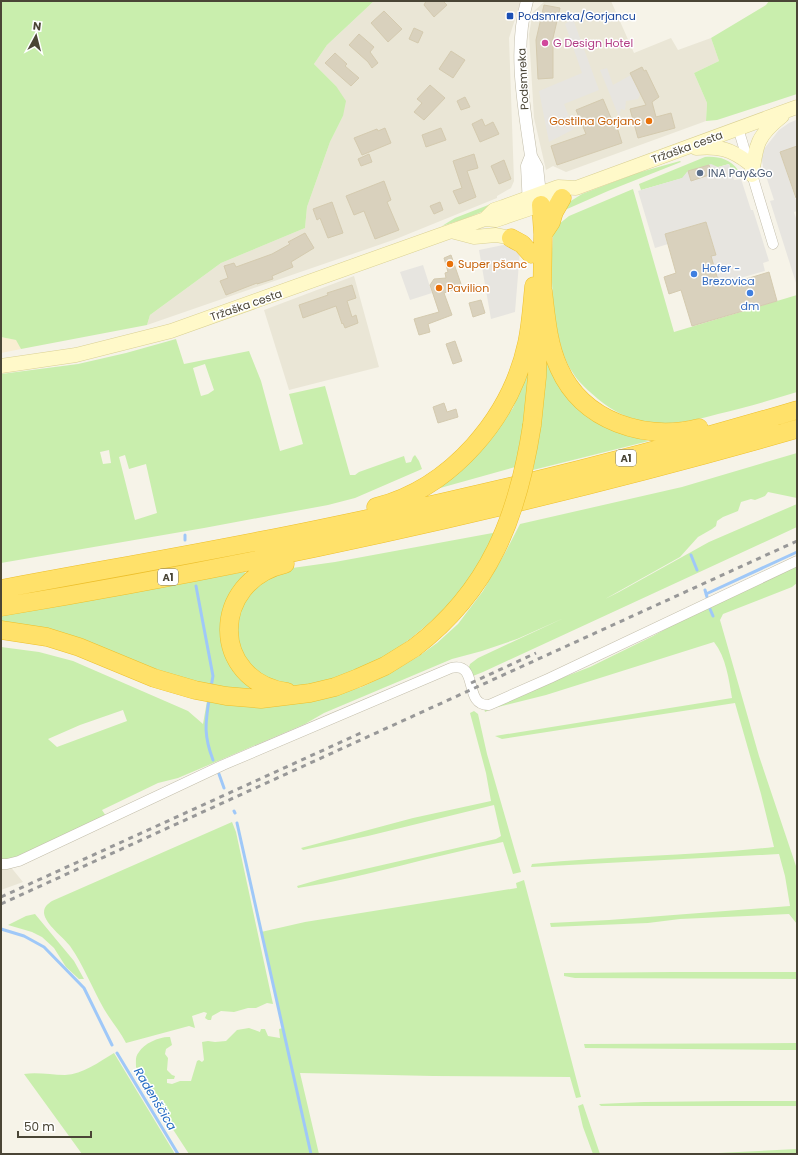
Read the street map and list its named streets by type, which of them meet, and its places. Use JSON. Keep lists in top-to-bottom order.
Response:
{
  "streets": {
    "highway": ["A1"],
    "main road": ["Tržaška cesta"],
    "street": ["Podsmreka"]
  },
  "crossings": [
    ["Podsmreka", "Tržaška cesta"]
  ],
  "water": ["Radenščica"],
  "places": {
    "transit": ["Podsmreka/Gorjancu"],
    "other": [
      "G Design Hotel",
      "Gostilna Gorjanc",
      "INA Pay&Go",
      "Super pšanc",
      "Hofer - Brezovica",
      "Pavilion",
      "dm"
    ]
  },
  "scale_bar": "50 m",
  "north": "top"
}
